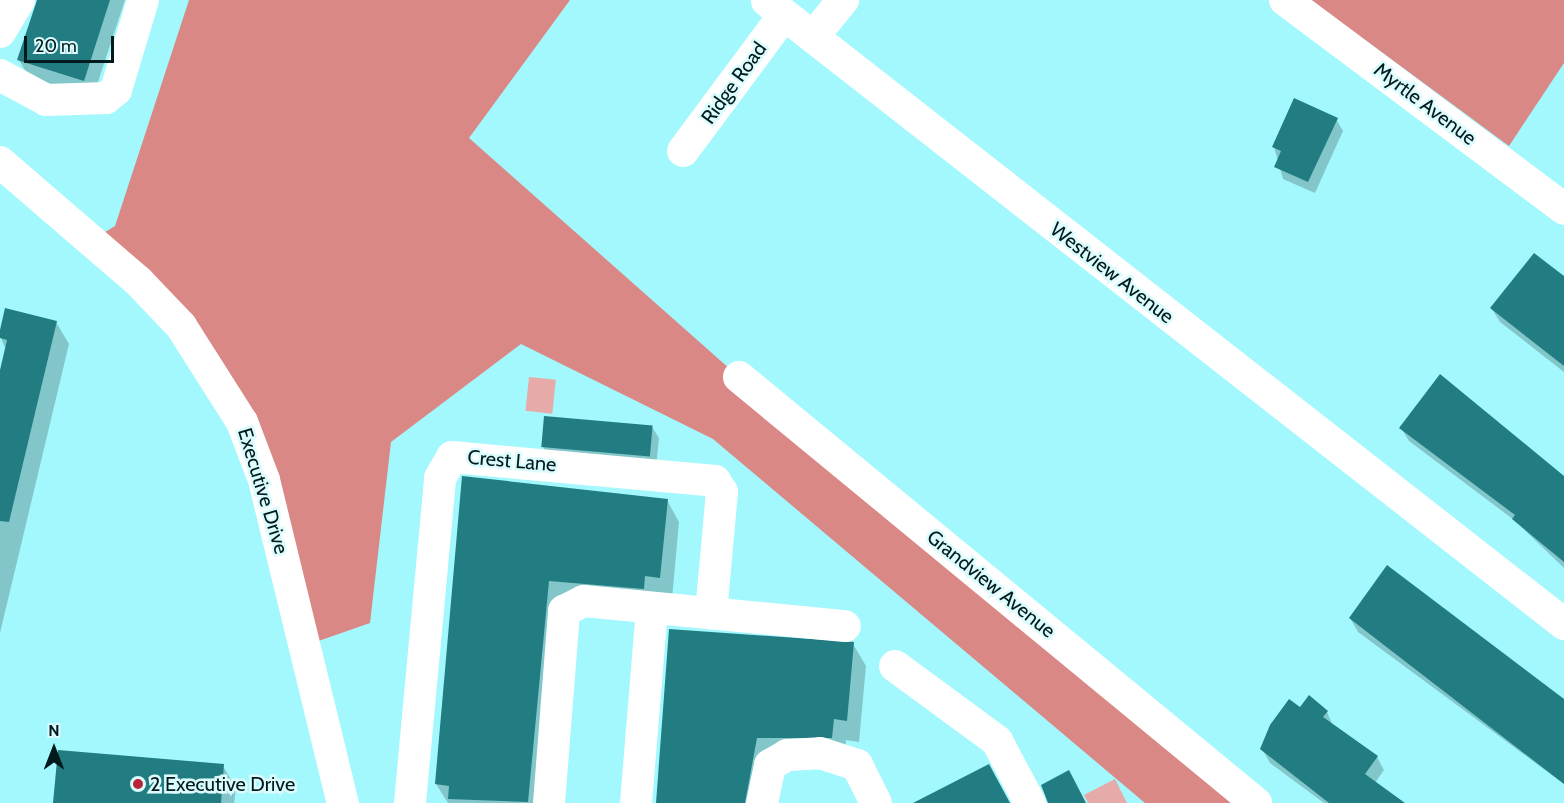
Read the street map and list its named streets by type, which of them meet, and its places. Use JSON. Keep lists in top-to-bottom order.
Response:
{
  "streets": {
    "street": [
      "Ridge Road",
      "Myrtle Avenue",
      "Westview Avenue",
      "Crest Lane",
      "Executive Drive",
      "Grandview Avenue"
    ]
  },
  "crossings": [
    ["Ridge Road", "Westview Avenue"]
  ],
  "places": ["2 Executive Drive"],
  "scale_bar": "20 m",
  "north": "top"
}
